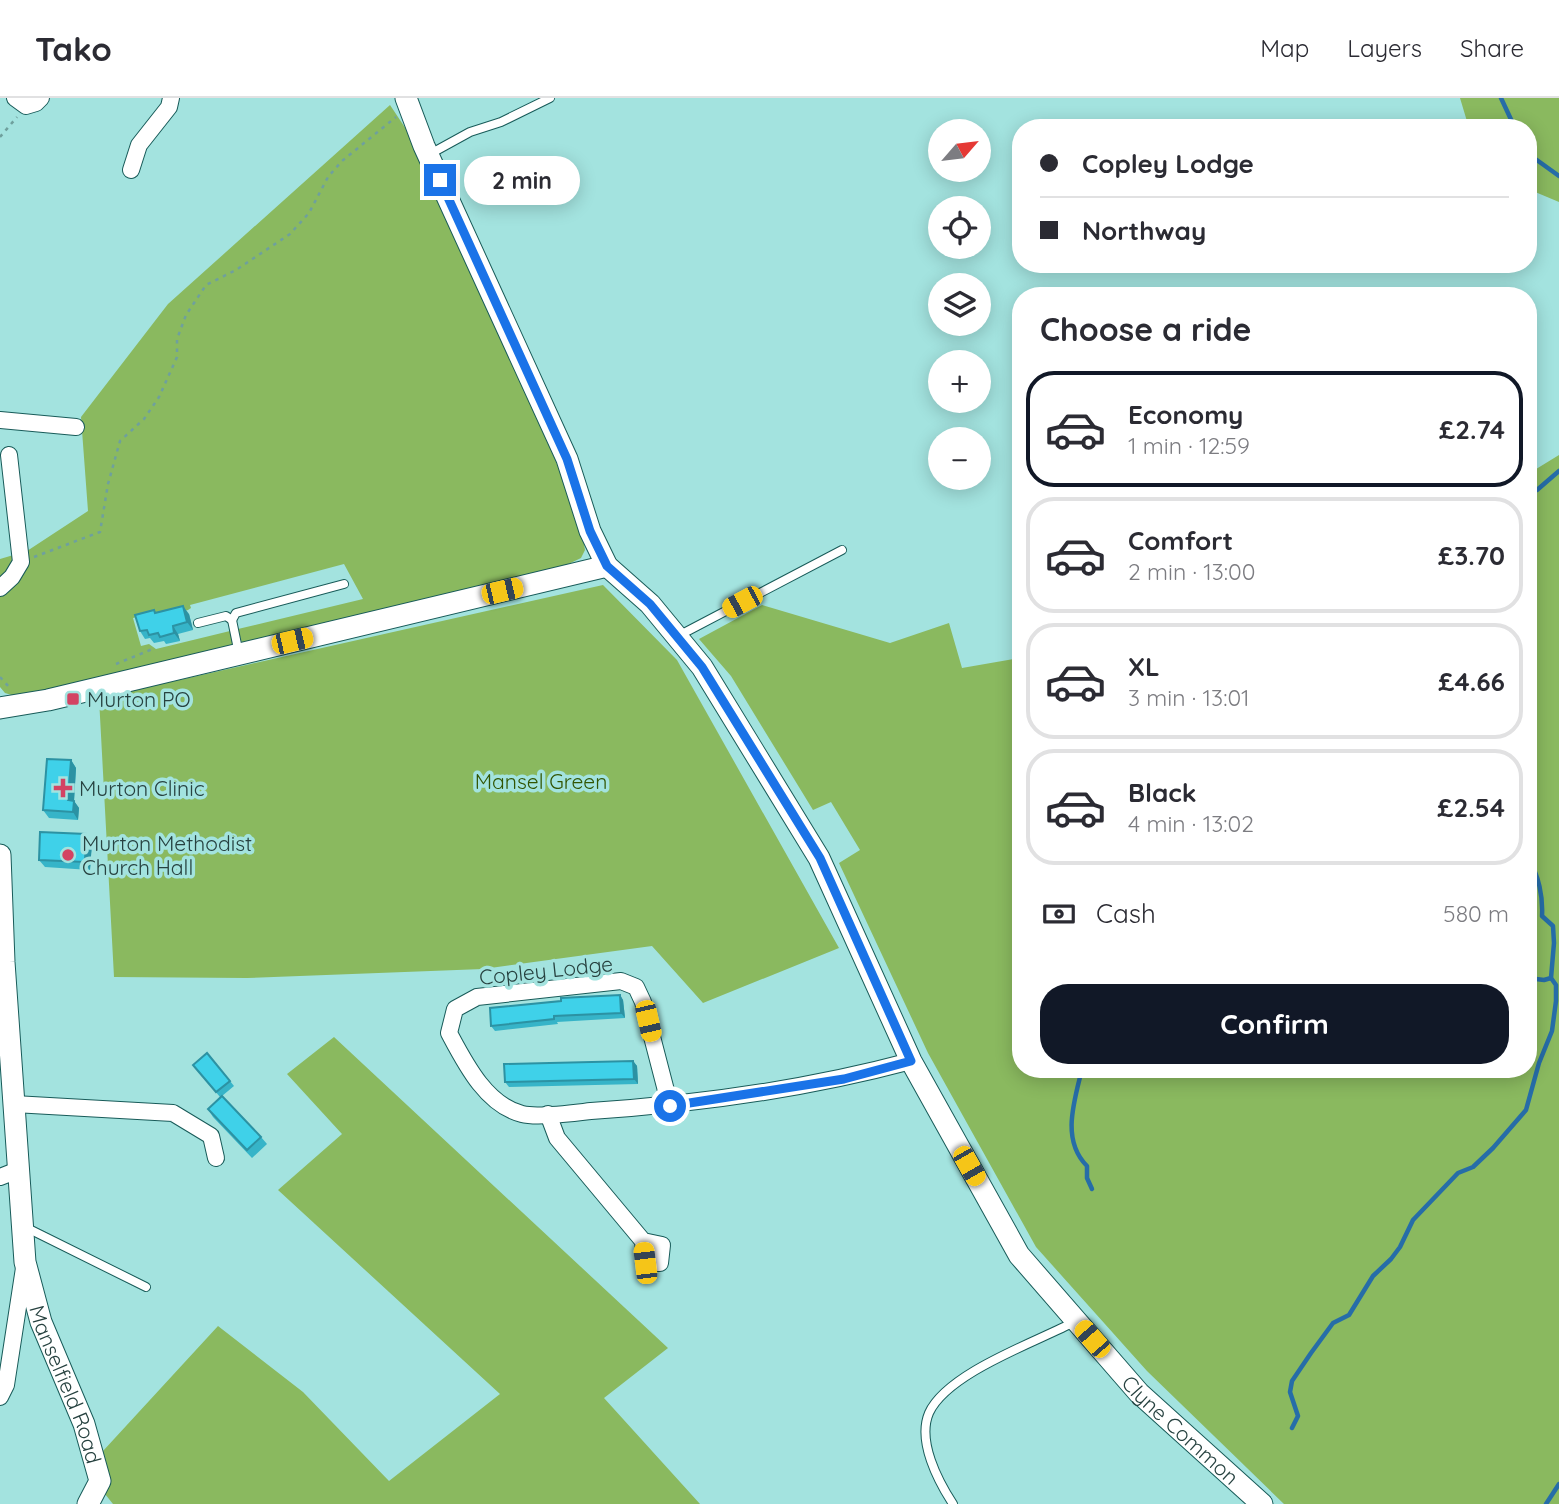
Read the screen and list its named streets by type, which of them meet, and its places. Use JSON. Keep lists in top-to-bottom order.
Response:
{
  "streets": {
    "main road": ["Manselfield Road", "Clyne Common"],
    "street": ["Copley Lodge"]
  },
  "crossings": [
    ["Copley Lodge", "Clyne Common"]
  ],
  "parks": ["Mansel Green"],
  "places": {
    "transit": ["Murton PO"],
    "health": ["Murton Clinic"],
    "other": ["Murton Methodist Church Hall"]
  },
  "north": "top right",
  "page": {
    "header": "Tako",
    "nav": ["Map", "Layers", "Share"],
    "map_buttons": ["+", "−"],
    "banner": ["Copley Lodge", "Northway"],
    "bubble": "2 min",
    "heading": "Choose a ride",
    "list": [
      {
        "name": "Economy",
        "note": "1 min · 12:59",
        "value": "£2.74"
      },
      {
        "name": "Comfort",
        "note": "2 min · 13:00",
        "value": "£3.70"
      },
      {
        "name": "XL",
        "note": "3 min · 13:01",
        "value": "£4.66"
      },
      {
        "name": "Black",
        "note": "4 min · 13:02",
        "value": "£2.54"
      }
    ],
    "pay": ["Cash", "580 m"],
    "buttons": "Confirm"
  }
}
